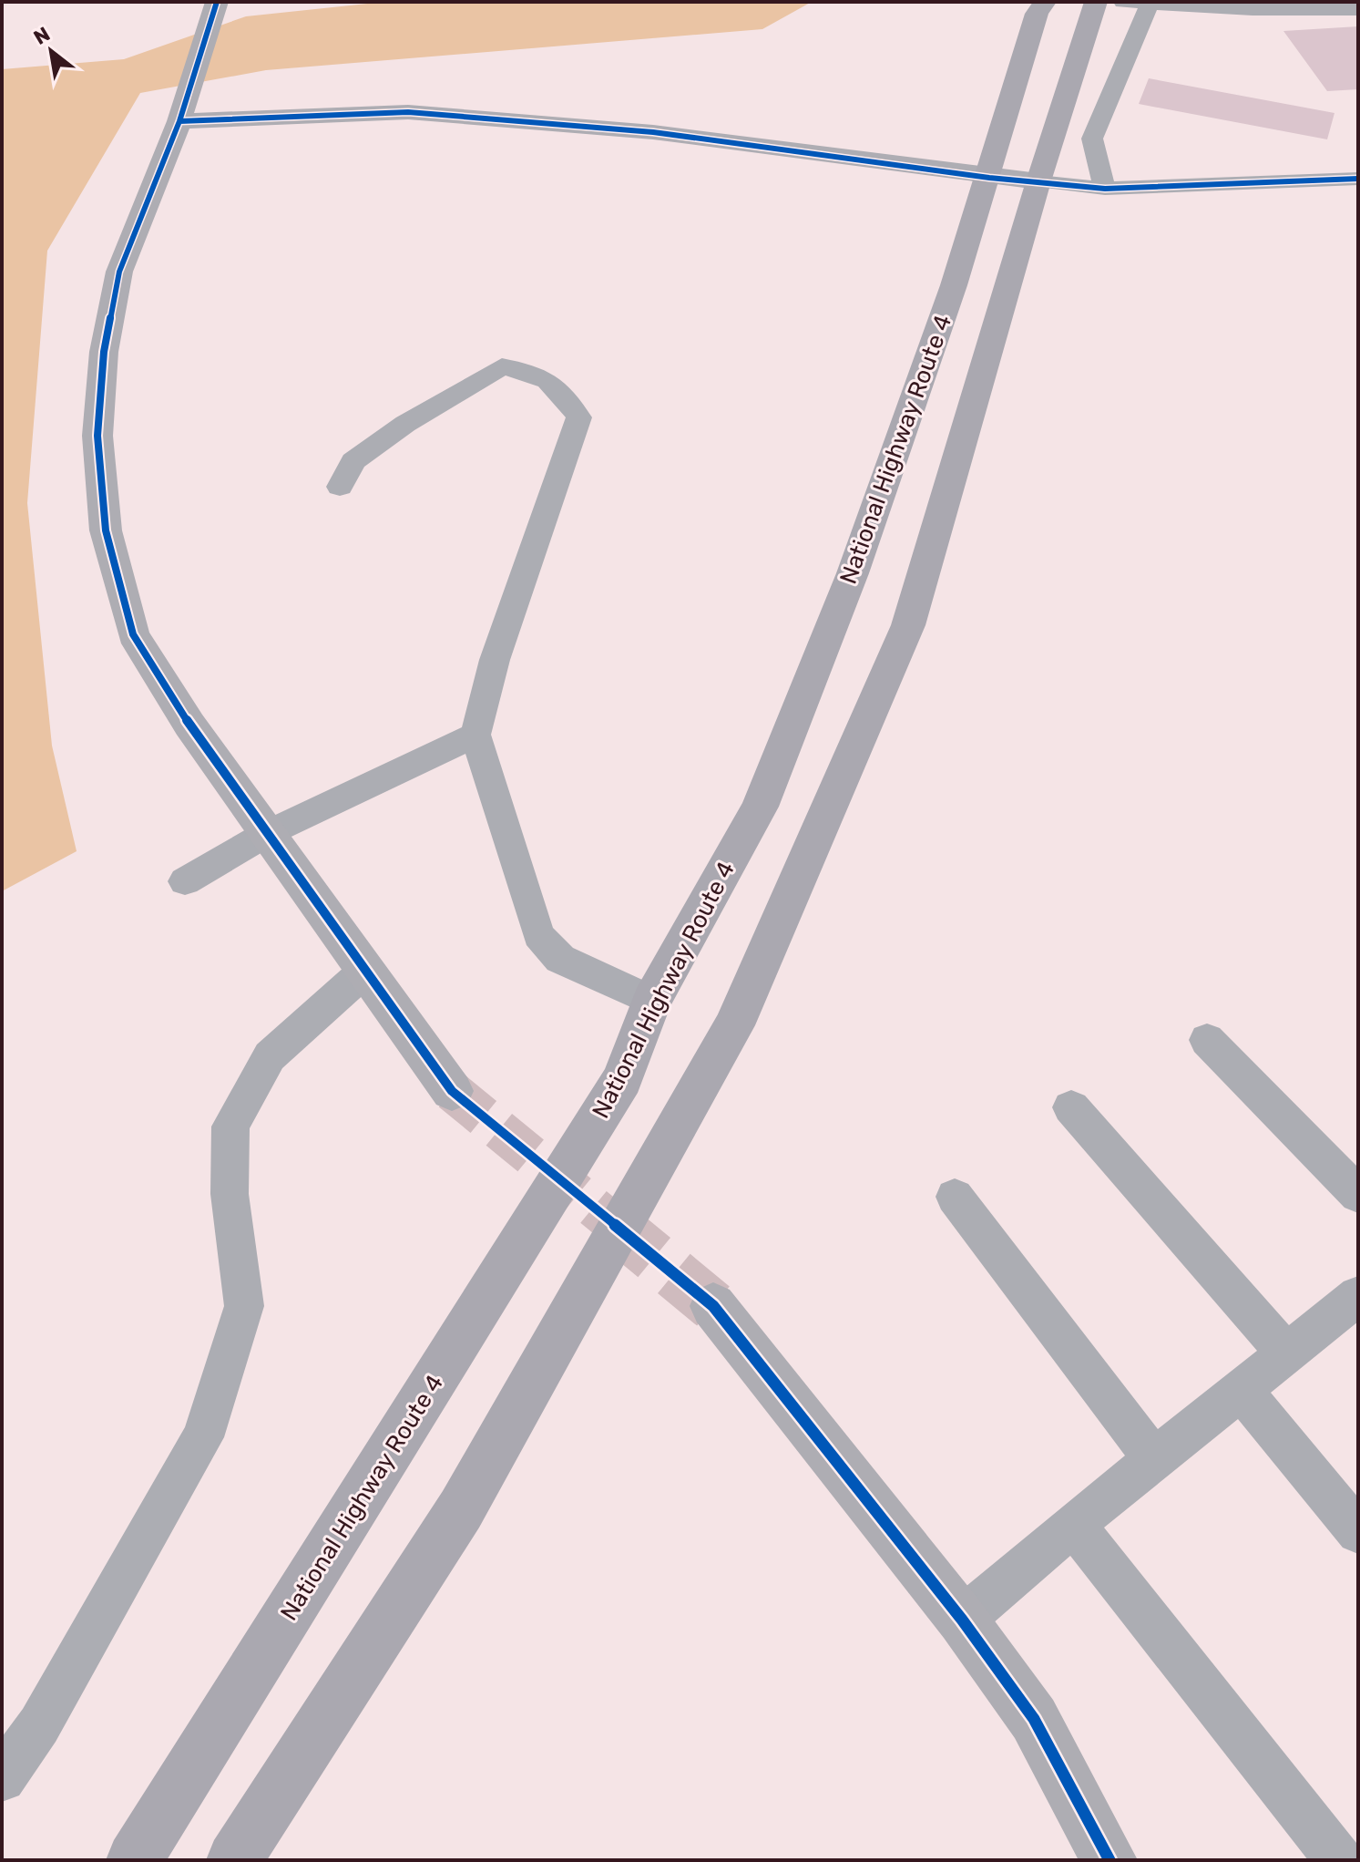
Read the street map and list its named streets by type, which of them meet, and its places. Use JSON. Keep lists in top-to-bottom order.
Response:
{
  "streets": {
    "highway": ["National Highway Route 4"]
  },
  "north": "top left"
}
